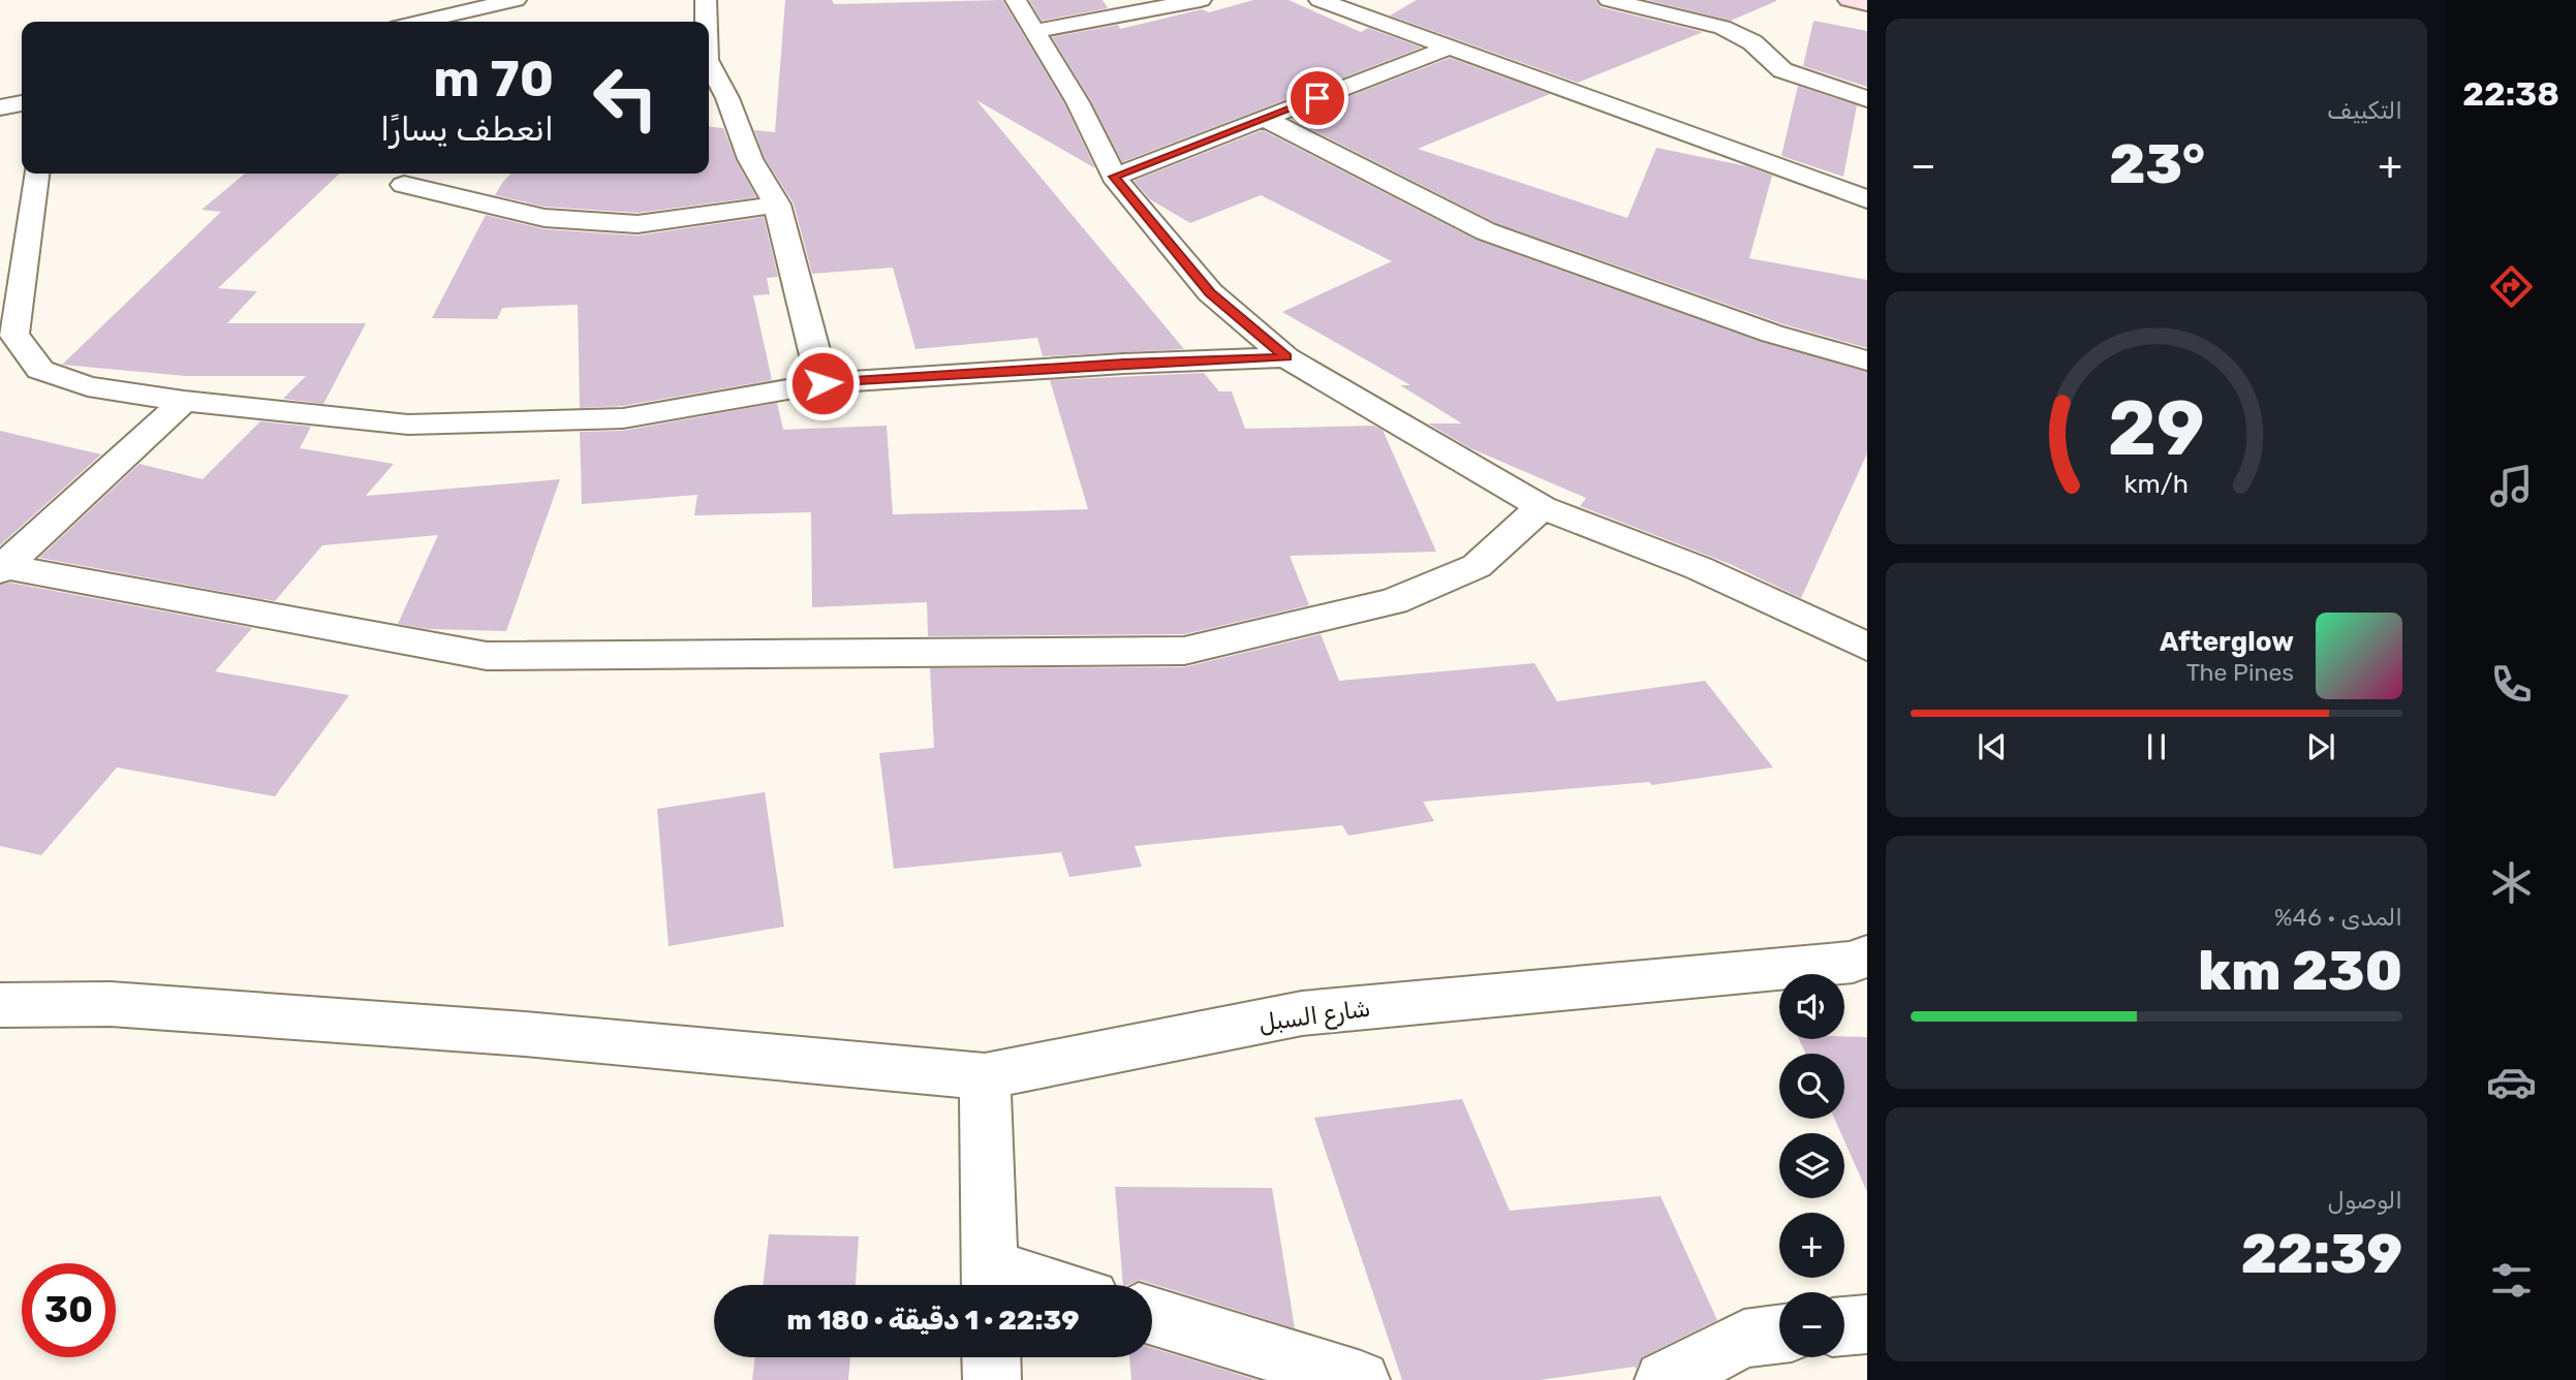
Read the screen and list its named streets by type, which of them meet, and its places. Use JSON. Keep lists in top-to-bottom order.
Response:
{
  "streets": {
    "street": ["شارع السبل"]
  },
  "page": {
    "tabs": "22:38",
    "tile": [
      "التكييف",
      ["المدى · 46%", "230 km"],
      ["الوصول", "22:39"]
    ],
    "turn": ["70 m", "انعطف يسارًا"],
    "heat": ["−", "23°", "+"],
    "song": ["Afterglow", "The Pines"],
    "map_buttons": ["+", "−"],
    "limit": "30",
    "trip": "22:39 · 1 دقيقة · 180 m",
    "gauge": ["29", "km/h"]
  }
}
